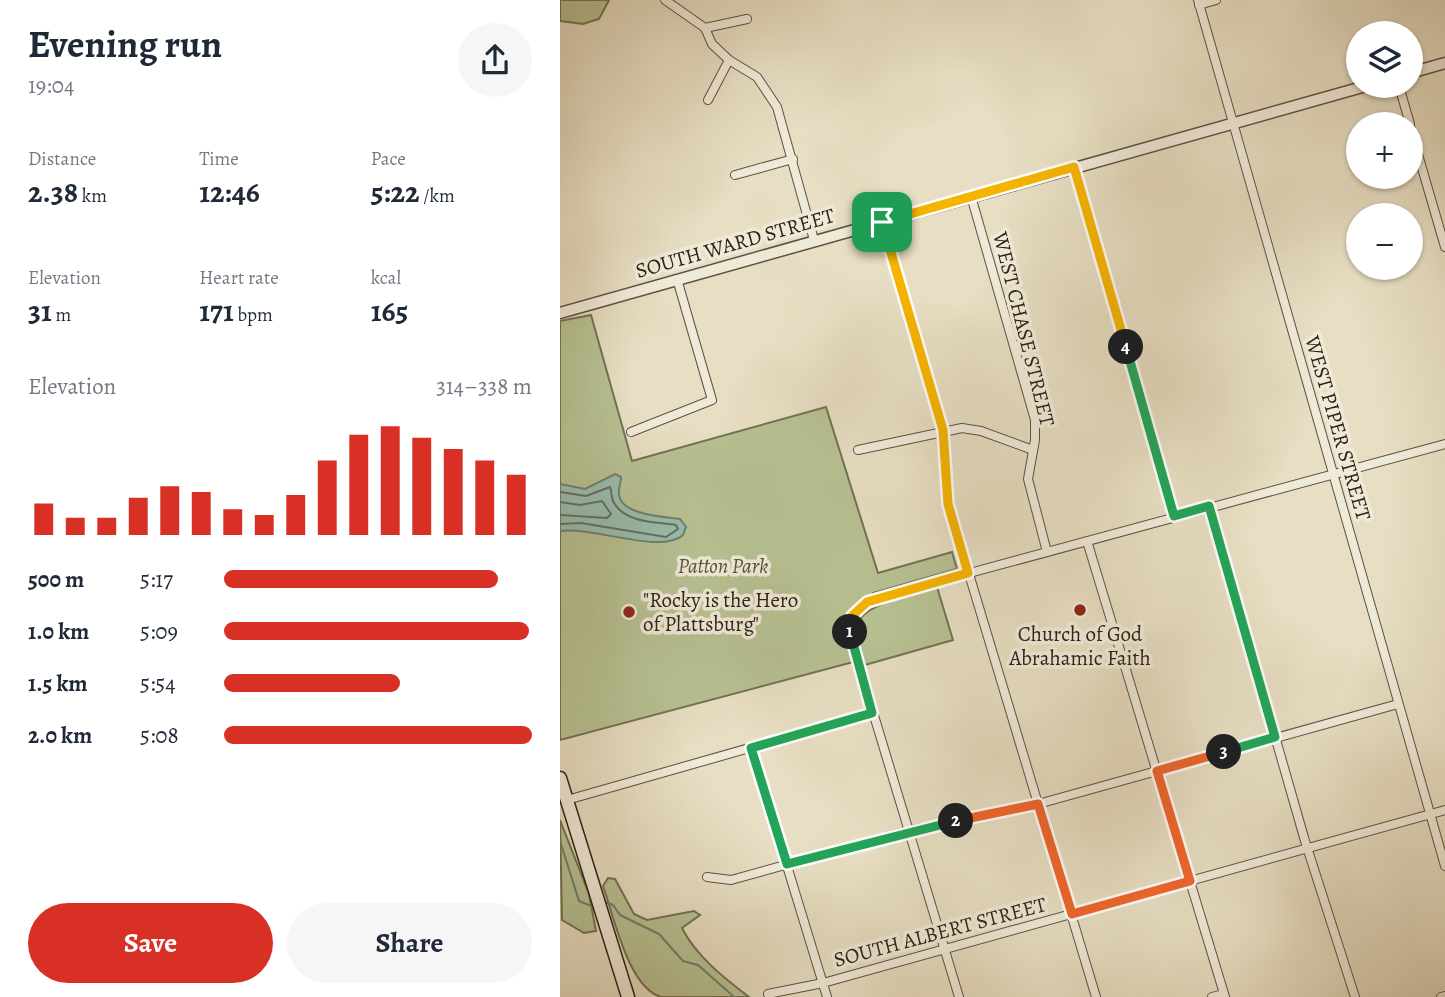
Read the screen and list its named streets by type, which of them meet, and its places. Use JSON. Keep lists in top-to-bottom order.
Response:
{
  "streets": {
    "street": [
      "SOUTH WARD STREET",
      "WEST CHASE STREET",
      "WEST PIPER STREET",
      "SOUTH ALBERT STREET"
    ]
  },
  "crossings": [
    ["SOUTH WARD STREET", "WEST CHASE STREET"],
    ["SOUTH WARD STREET", "WEST PIPER STREET"],
    ["WEST PIPER STREET", "SOUTH ALBERT STREET"]
  ],
  "parks": ["Patton Park"],
  "places": ["Church of God Abrahamic Faith", "\"Rocky is the Hero of Plattsburg\""],
  "page": {
    "heading": ["Evening run", "19:04"],
    "map_buttons": ["+", "−"],
    "stats": [
      ["Distance", "2.38 km"],
      ["Time", "12:46"],
      ["Pace", "5:22 /km"],
      ["Elevation", "31 m"],
      ["Heart rate", "171 bpm"],
      ["kcal", "165"]
    ],
    "pins": [
      "4",
      "1",
      "3",
      "2"
    ],
    "chart": ["Elevation", "314–338 m"],
    "list": [
      {
        "name": "500 m",
        "note": "5:17"
      },
      {
        "name": "1.0 km",
        "note": "5:09"
      },
      {
        "name": "1.5 km",
        "note": "5:54"
      },
      {
        "name": "2.0 km",
        "note": "5:08"
      }
    ],
    "buttons": ["Save", "Share"]
  }
}
